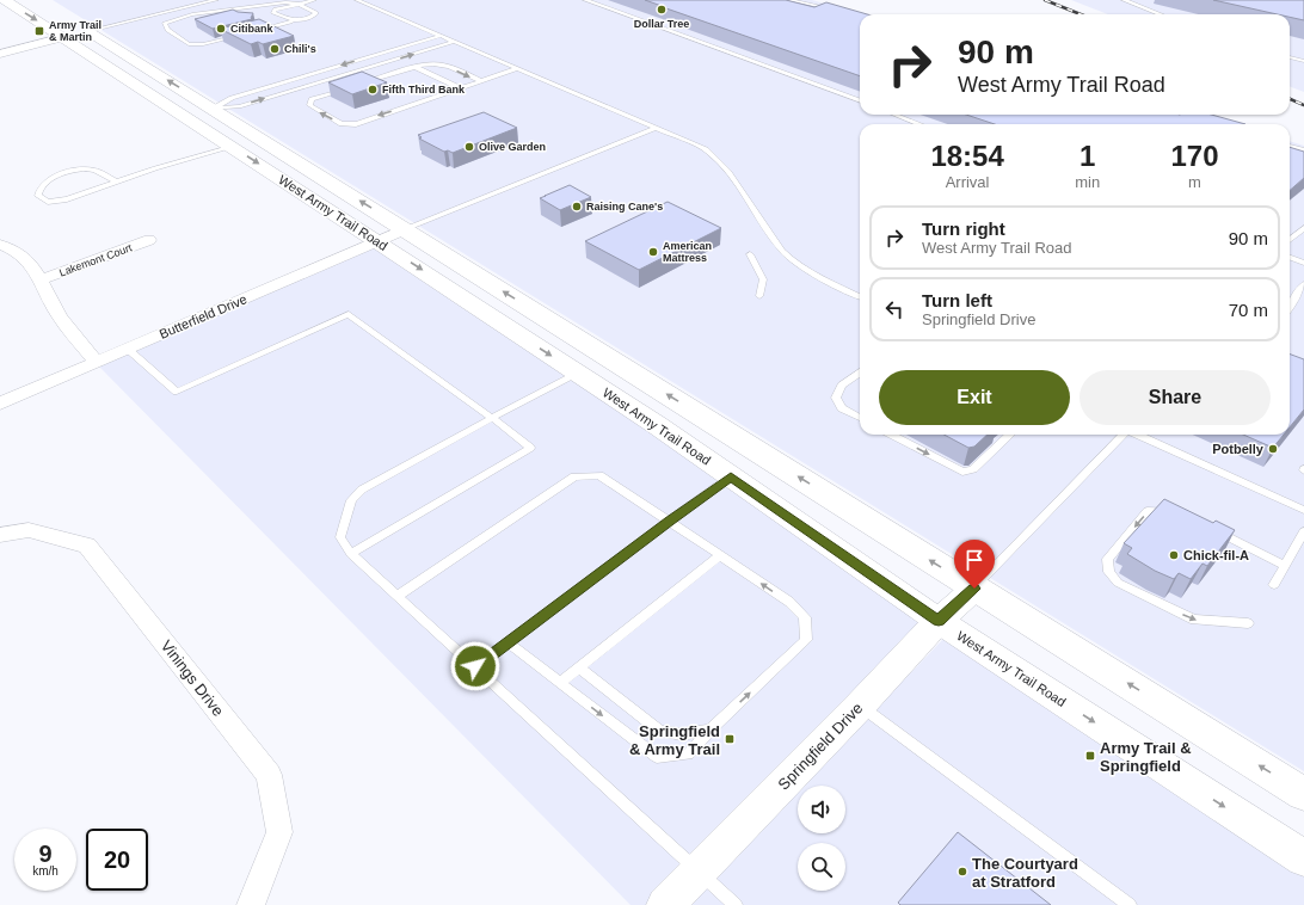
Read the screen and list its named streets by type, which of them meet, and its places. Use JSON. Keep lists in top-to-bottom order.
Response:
{
  "streets": {
    "main road": ["West Army Trail Road"],
    "street": [
      "Lakemont Court",
      "Butterfield Drive",
      "Vinings Drive",
      "Springfield Drive"
    ]
  },
  "crossings": [
    ["West Army Trail Road", "Butterfield Drive"],
    ["West Army Trail Road", "Springfield Drive"]
  ],
  "places": {
    "other": [
      "Dollar Tree",
      "Citibank",
      "Chili's",
      "Fifth Third Bank",
      "Olive Garden",
      "Raising Cane's",
      "American Mattress",
      "Potbelly",
      "Chick-fil-A",
      "The Courtyard at Stratford"
    ],
    "transit": ["Army Trail & Martin", "Springfield & Army Trail", "Army Trail & Springfield"]
  },
  "page": {
    "turn": ["90 m", "West Army Trail Road"],
    "eta": [
      "18:54",
      "Arrival",
      "1",
      "min",
      "170",
      "m"
    ],
    "list": [
      {
        "name": "Turn right",
        "note": "West Army Trail Road",
        "value": "90 m"
      },
      {
        "name": "Turn left",
        "note": "Springfield Drive",
        "value": "70 m"
      }
    ],
    "buttons": ["Exit", "Share"],
    "speed": "9 km/h",
    "limit": "20"
  }
}
